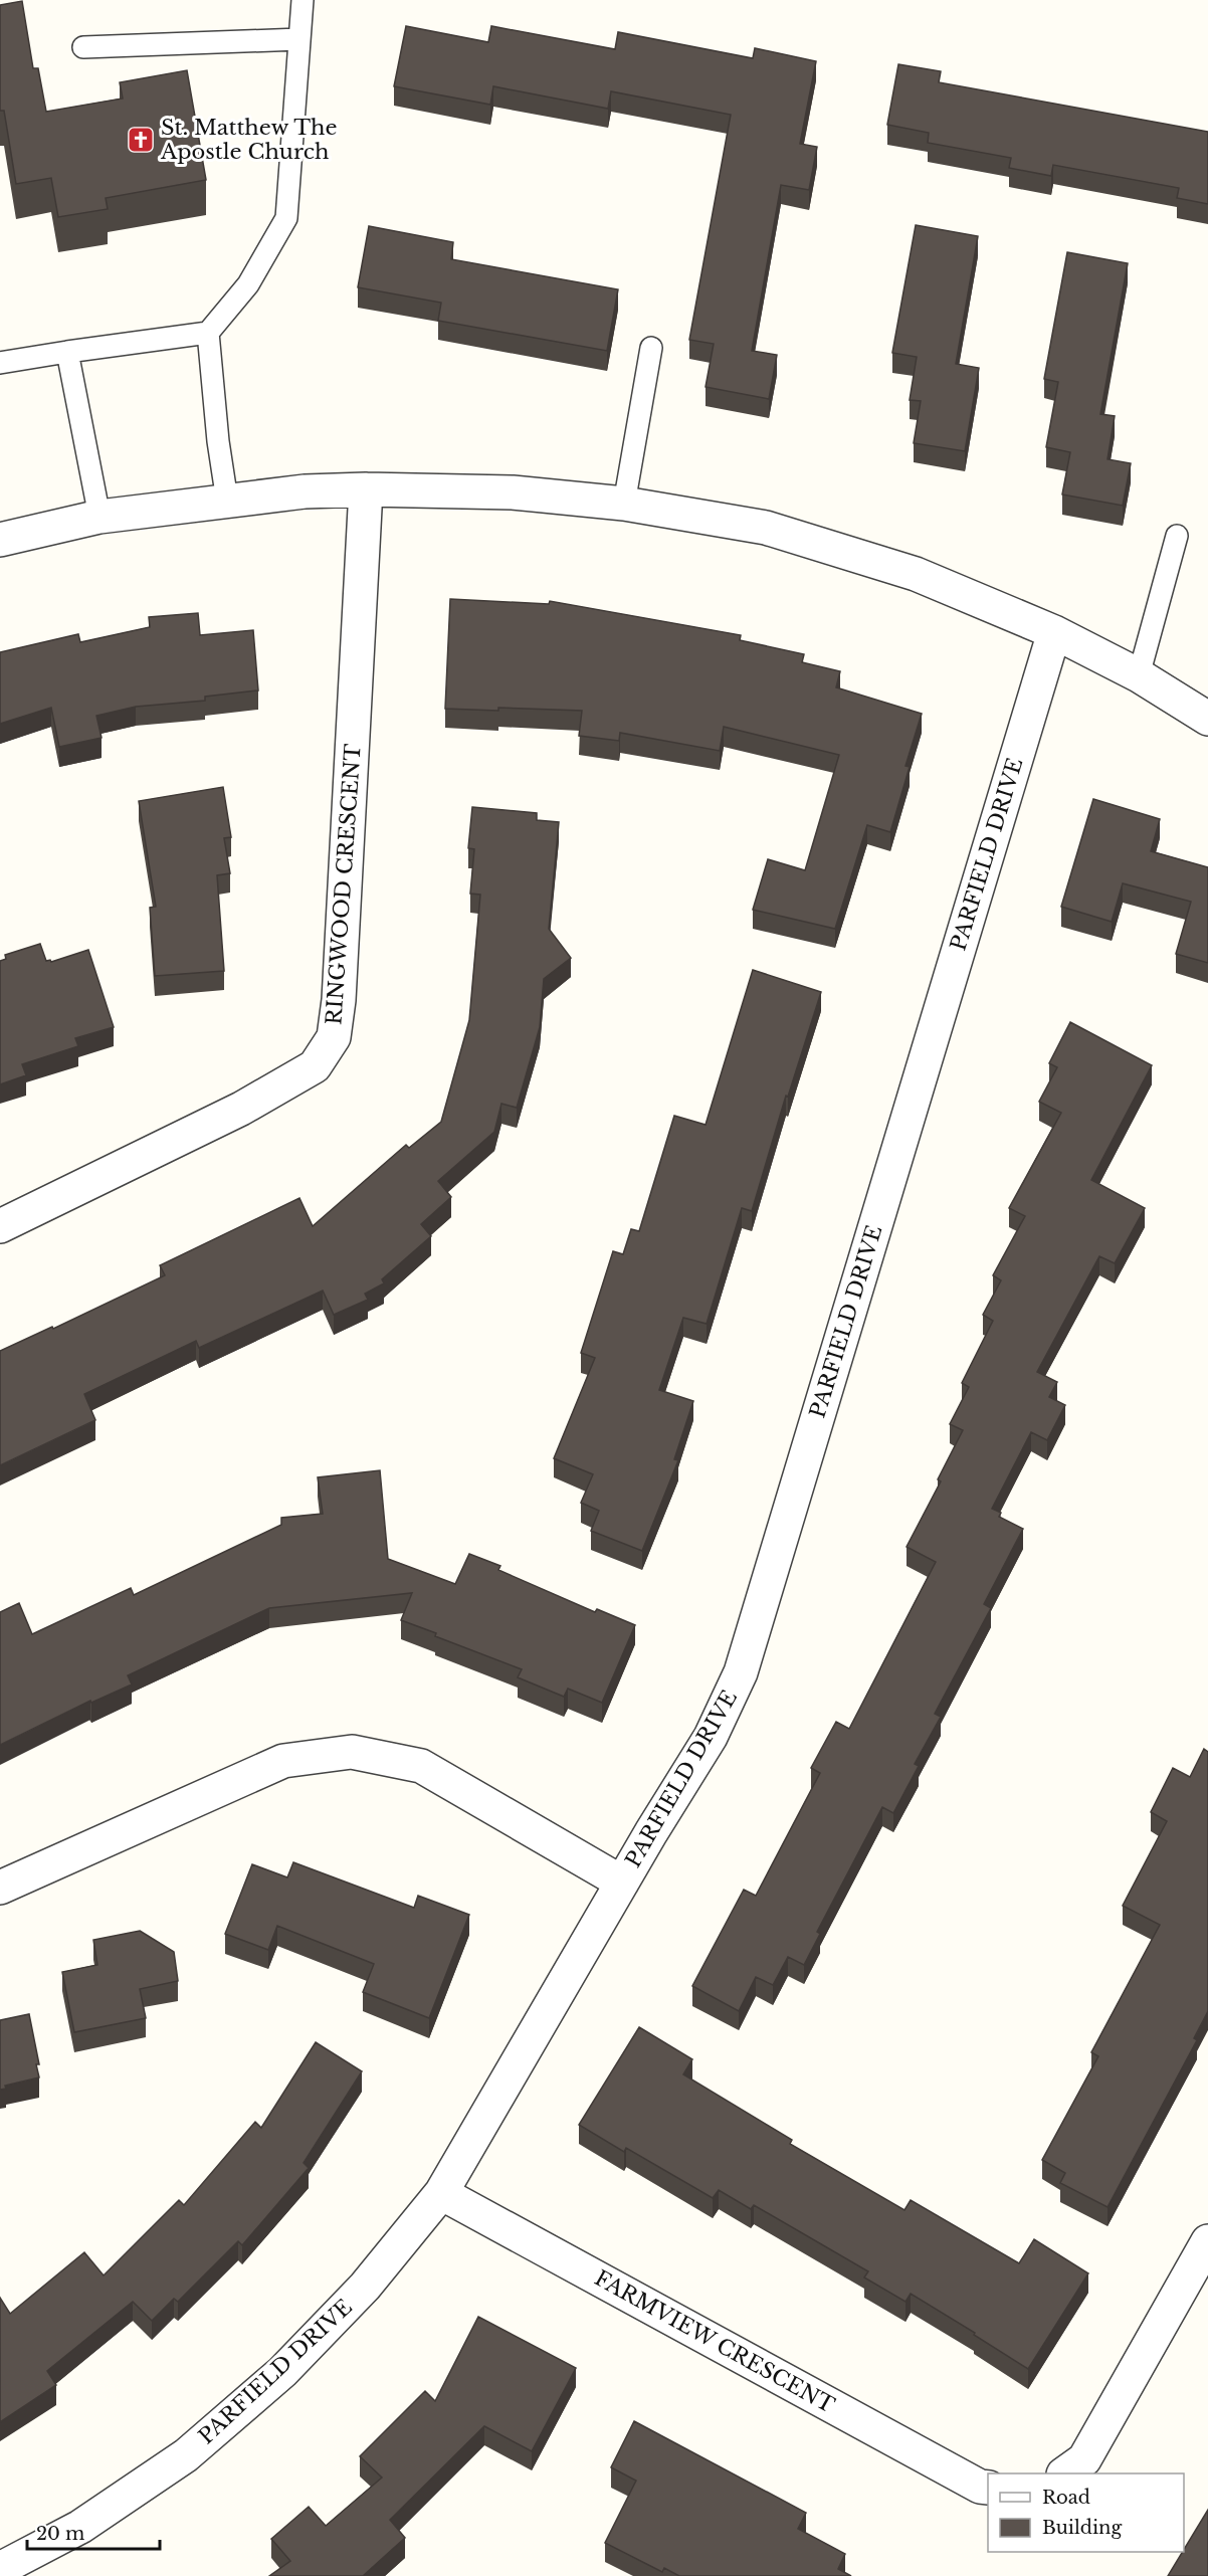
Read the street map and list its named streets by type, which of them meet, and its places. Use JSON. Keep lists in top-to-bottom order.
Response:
{
  "streets": {
    "street": ["PARFIELD DRIVE", "RINGWOOD CRESCENT", "FARMVIEW CRESCENT"]
  },
  "crossings": [
    ["PARFIELD DRIVE", "FARMVIEW CRESCENT"]
  ],
  "places": {
    "church": ["St. Matthew The Apostle Church"]
  },
  "legend": ["Road", "Building"],
  "scale_bar": "20 m"
}
